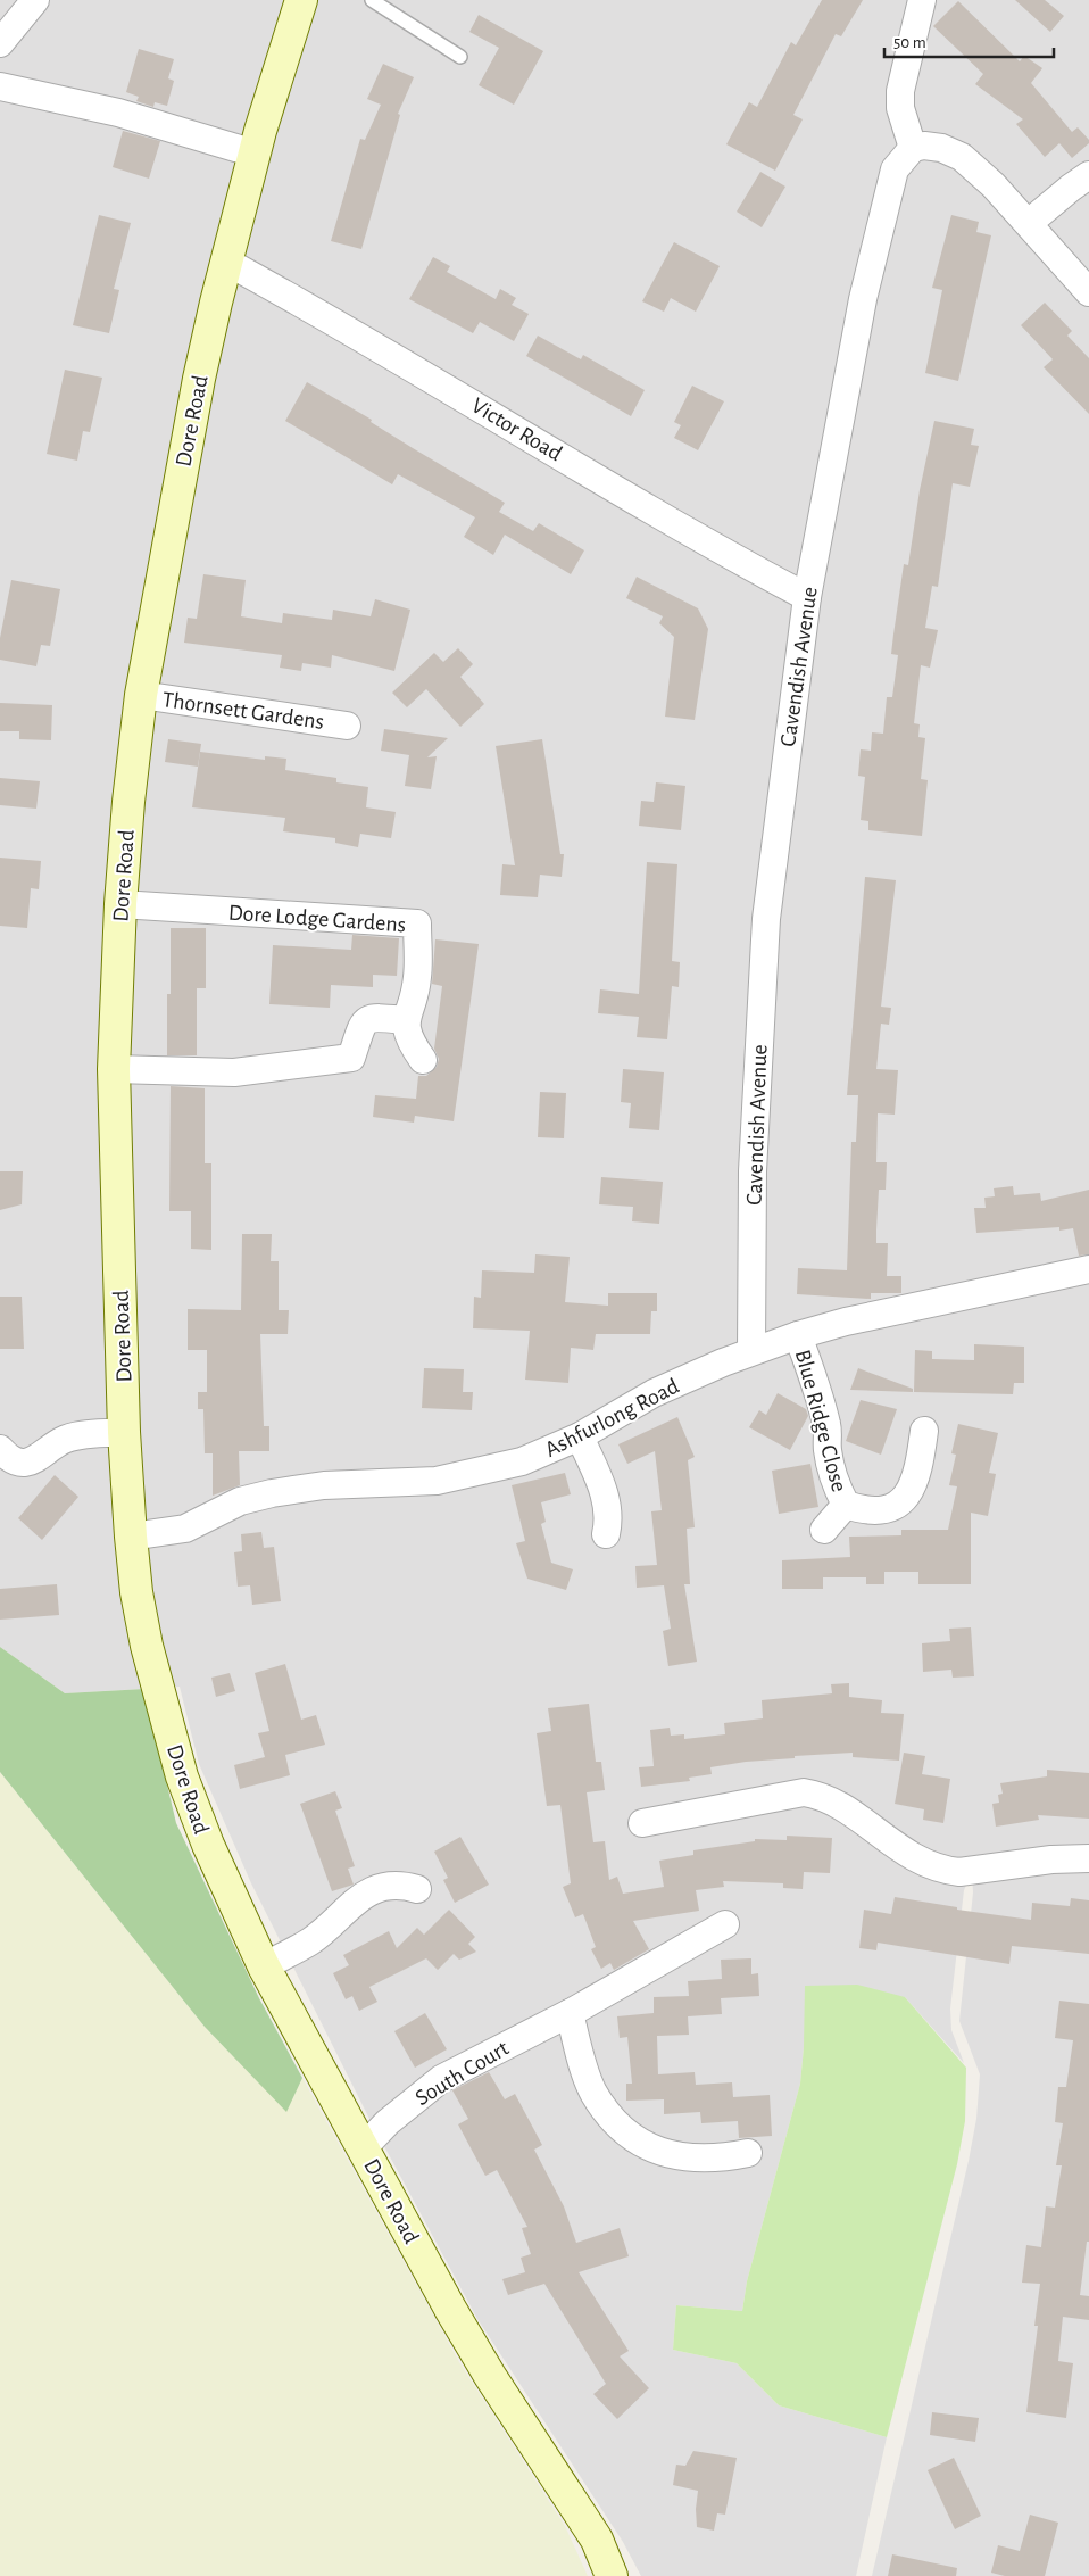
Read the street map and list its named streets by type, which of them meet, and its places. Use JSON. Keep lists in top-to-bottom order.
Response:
{
  "streets": {
    "street": [
      "Dore Road",
      "Victor Road",
      "Cavendish Avenue",
      "Thornsett Gardens",
      "Dore Lodge Gardens",
      "Ashfurlong Road",
      "Blue Ridge Close",
      "South Court"
    ]
  },
  "crossings": [
    ["Dore Road", "Victor Road"],
    ["Dore Road", "Thornsett Gardens"],
    ["Dore Road", "Dore Lodge Gardens"],
    ["Dore Road", "Ashfurlong Road"],
    ["Dore Road", "South Court"],
    ["Victor Road", "Cavendish Avenue"],
    ["Cavendish Avenue", "Ashfurlong Road"],
    ["Ashfurlong Road", "Blue Ridge Close"]
  ],
  "scale_bar": "50 m"
}
